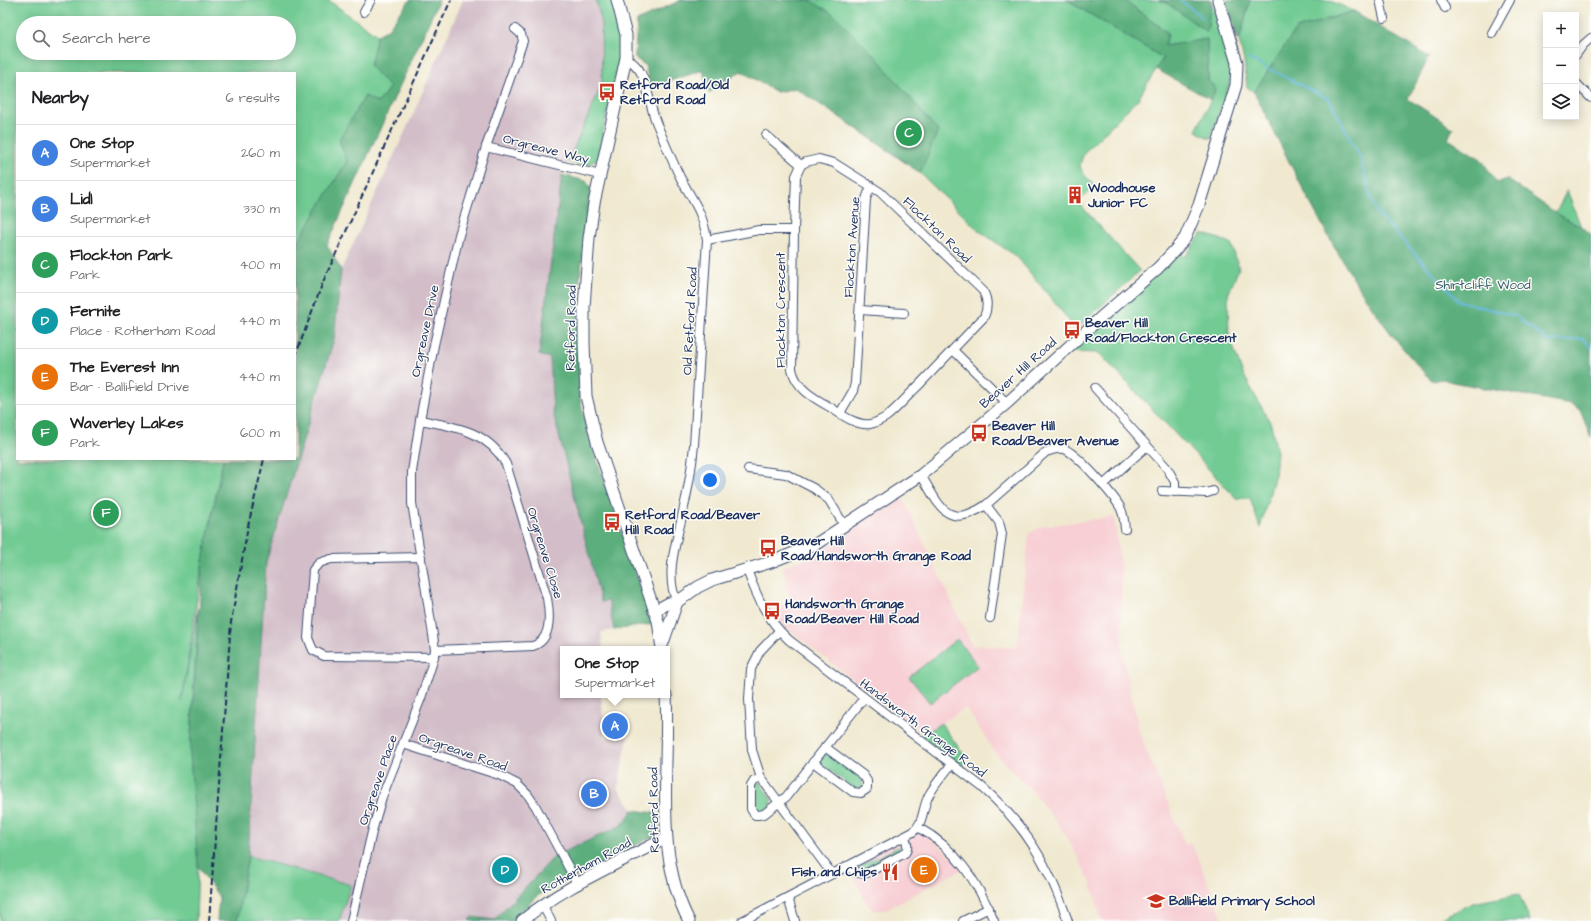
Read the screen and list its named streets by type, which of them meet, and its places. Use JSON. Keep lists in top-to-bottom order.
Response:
{
  "streets": {
    "main road": ["Retford Road", "Beaver Hill Road", "Rotherham Road"],
    "street": [
      "Orgreave Way",
      "Flockton Road",
      "Flockton Avenue",
      "Flockton Crescent",
      "Old Retford Road",
      "Orgreave Drive",
      "Orgreave Close",
      "Handsworth Grange Road",
      "Orgreave Road",
      "Orgreave Place"
    ]
  },
  "crossings": [
    ["Orgreave Way", "Retford Road"],
    ["Orgreave Way", "Orgreave Drive"],
    ["Flockton Road", "Flockton Avenue"],
    ["Flockton Road", "Flockton Crescent"],
    ["Flockton Avenue", "Flockton Crescent"],
    ["Old Retford Road", "Retford Road"],
    ["Old Retford Road", "Beaver Hill Road"],
    ["Retford Road", "Beaver Hill Road"],
    ["Retford Road", "Rotherham Road"],
    ["Orgreave Drive", "Orgreave Close"],
    ["Orgreave Drive", "Orgreave Place"],
    ["Beaver Hill Road", "Handsworth Grange Road"],
    ["Orgreave Close", "Orgreave Place"],
    ["Orgreave Road", "Orgreave Place"],
    ["Orgreave Road", "Rotherham Road"]
  ],
  "parks": ["Shirtcliff Wood"],
  "places": {
    "bus stop": [
      "Retford Road/Old Retford Road",
      "Beaver Hill Road/Flockton Crescent",
      "Beaver Hill Road/Beaver Avenue",
      "Retford Road/Beaver Hill Road",
      "Beaver Hill Road/Handsworth Grange Road",
      "Handsworth Grange Road/Beaver Hill Road"
    ],
    "building": ["Woodhouse Junior FC"],
    "restaurant": ["Fish and Chips"],
    "school or university": ["Ballifield Primary School"]
  },
  "page": {
    "map_buttons": ["+", "−"],
    "search": "Search here",
    "heading": ["Nearby", "6 results"],
    "pins": [
      "C",
      "F",
      "A",
      "B",
      "D",
      "E"
    ],
    "list": [
      {
        "mark": "A",
        "name": "One Stop",
        "note": "Supermarket",
        "value": "260 m"
      },
      {
        "mark": "B",
        "name": "Lidl",
        "note": "Supermarket",
        "value": "330 m"
      },
      {
        "mark": "C",
        "name": "Flockton Park",
        "note": "Park",
        "value": "400 m"
      },
      {
        "mark": "D",
        "name": "Fernite",
        "note": "Place · Rotherham Road",
        "value": "440 m"
      },
      {
        "mark": "E",
        "name": "The Everest Inn",
        "note": "Bar · Ballifield Drive",
        "value": "440 m"
      },
      {
        "mark": "F",
        "name": "Waverley Lakes",
        "note": "Park",
        "value": "600 m"
      }
    ],
    "popup": ["One Stop", "Supermarket"]
  }
}
